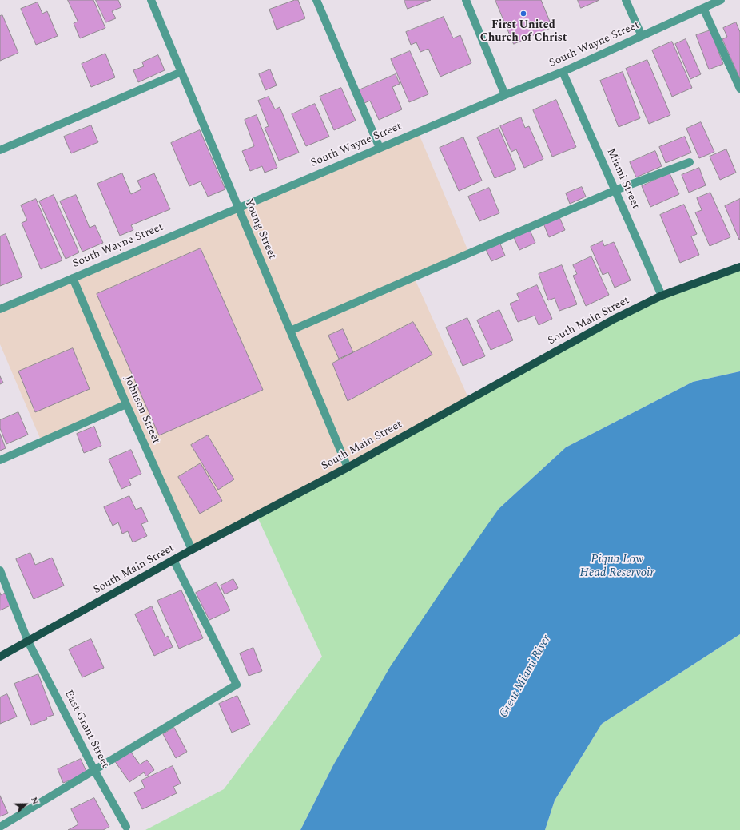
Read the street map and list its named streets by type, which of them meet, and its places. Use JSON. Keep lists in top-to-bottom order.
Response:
{
  "streets": {
    "main road": ["South Main Street"],
    "street": [
      "South Wayne Street",
      "Miami Street",
      "Young Street",
      "Johnson Street",
      "East Grant Street"
    ]
  },
  "crossings": [
    ["South Wayne Street", "Miami Street"],
    ["South Wayne Street", "Young Street"],
    ["South Wayne Street", "Johnson Street"],
    ["Miami Street", "South Main Street"],
    ["Young Street", "South Main Street"],
    ["South Main Street", "Johnson Street"],
    ["South Main Street", "East Grant Street"]
  ],
  "water": ["Piqua Low Head Reservoir", "Great Miami River"],
  "places": ["First United Church of Christ"],
  "north": "right"
}
